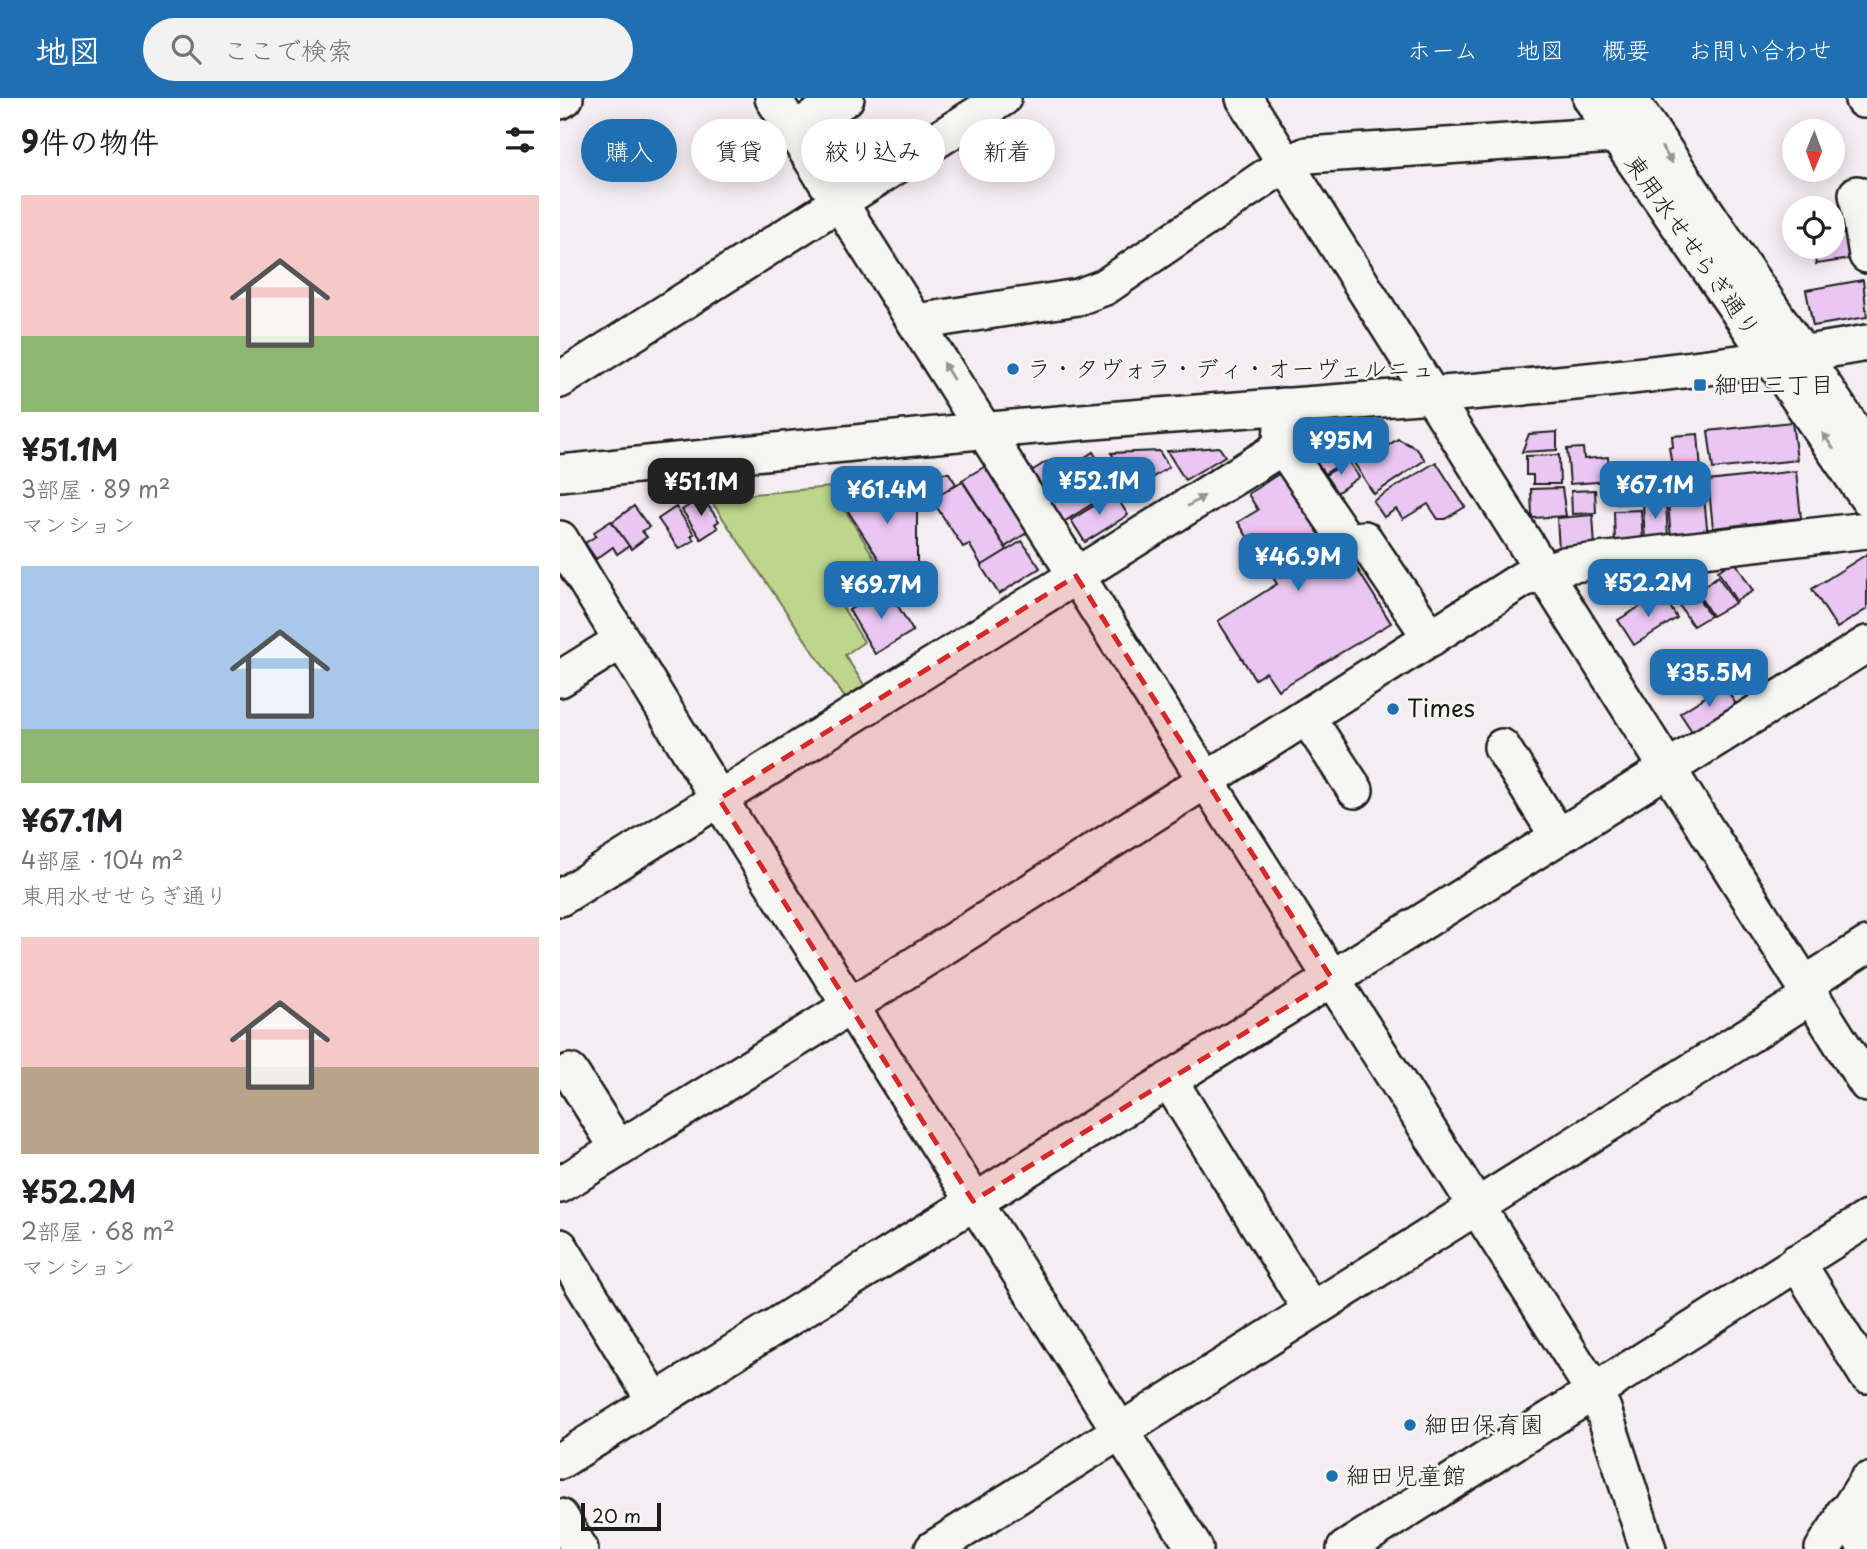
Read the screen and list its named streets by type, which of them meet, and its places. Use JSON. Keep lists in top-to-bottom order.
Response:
{
  "streets": {
    "street": ["東用水せせらぎ通り"]
  },
  "places": {
    "other": [
      "ラ・タヴォラ・ディ・オーヴェルニュ",
      "Times",
      "細田保育園",
      "細田児童館"
    ],
    "transit": ["細田三丁目"]
  },
  "scale_bar": "20 m",
  "north": "bottom",
  "page": {
    "header": "地図",
    "search": "ここで検索",
    "nav": [
      "ホーム",
      "地図",
      "概要",
      "お問い合わせ"
    ],
    "heading": "9件の物件",
    "chip": [
      "購入",
      "賃貸",
      "絞り込み",
      "新着"
    ],
    "list": [
      {
        "name": "¥51.1M",
        "note": "3部屋 · 89 m² · マンション"
      },
      {
        "name": "¥67.1M",
        "note": "4部屋 · 104 m² · 東用水せせらぎ通り"
      },
      {
        "name": "¥52.2M",
        "note": "2部屋 · 68 m² · マンション"
      }
    ],
    "price": [
      "¥95M",
      "¥52.1M",
      "¥51.1M",
      "¥67.1M",
      "¥61.4M",
      "¥46.9M",
      "¥52.2M",
      "¥69.7M",
      "¥35.5M"
    ],
    "scale": "20 m"
  }
}
